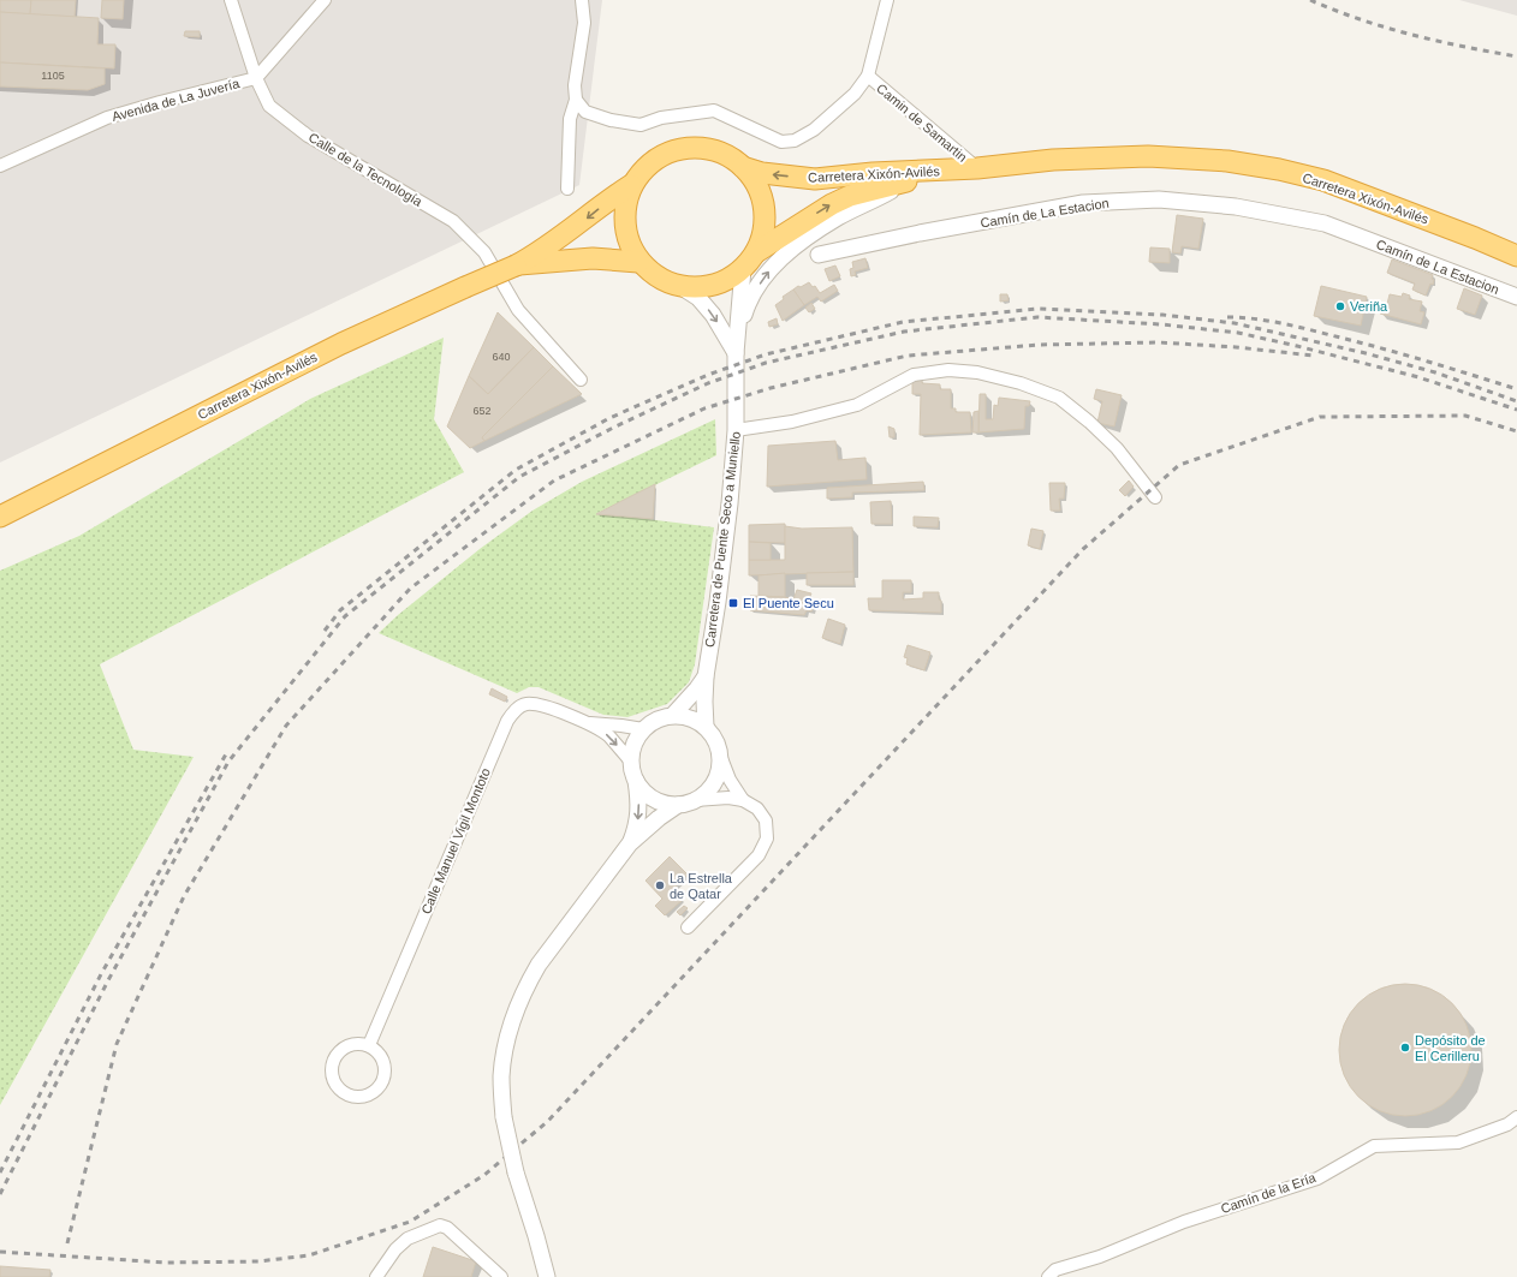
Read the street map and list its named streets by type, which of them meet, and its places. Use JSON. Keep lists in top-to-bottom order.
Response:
{
  "streets": {
    "highway": ["Carretera Xixón-Avilés"],
    "street": [
      "Avenida de La Juvería",
      "Camin de Samartin",
      "Calle de la Tecnología",
      "Camín de La Estacion",
      "Carretera de Puente Seco a Muniello",
      "Calle Manuel Vigil Montoto",
      "Camín de la Ería"
    ]
  },
  "crossings": [
    ["Avenida de La Juvería", "Calle de la Tecnología"],
    ["Camin de Samartin", "Carretera Xixón-Avilés"],
    ["Carretera de Puente Seco a Muniello", "Calle Manuel Vigil Montoto"]
  ],
  "places": {
    "other": ["Veriña", "La Estrella de Qatar", "Depósito de El Cerilleru"],
    "transit": ["El Puente Secu"]
  },
  "house_numbers": ["1105", "640", "652"]
}
